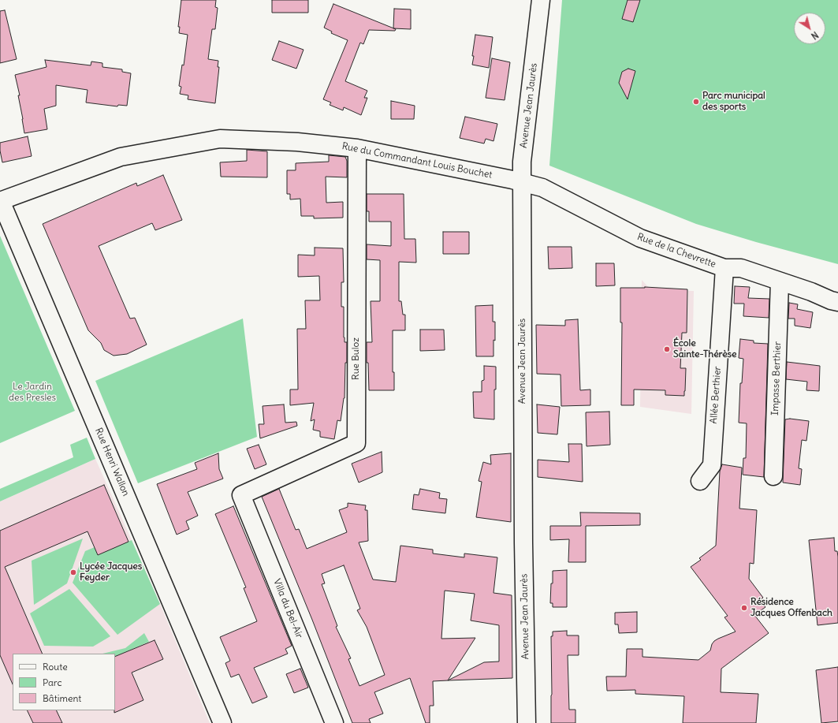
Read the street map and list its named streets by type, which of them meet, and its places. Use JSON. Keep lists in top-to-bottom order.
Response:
{
  "streets": {
    "street": [
      "Avenue Jean Jaurès",
      "Rue du Commandant Louis Bouchet",
      "Rue de la Chevrette",
      "Rue Buloz",
      "Impasse Berthier",
      "Allée Berthier",
      "Rue Henri Wallon",
      "Villa du Bel-Air"
    ]
  },
  "crossings": [
    ["Avenue Jean Jaurès", "Rue du Commandant Louis Bouchet"],
    ["Avenue Jean Jaurès", "Rue de la Chevrette"],
    ["Rue du Commandant Louis Bouchet", "Rue de la Chevrette"],
    ["Rue du Commandant Louis Bouchet", "Rue Buloz"],
    ["Rue du Commandant Louis Bouchet", "Rue Henri Wallon"],
    ["Rue de la Chevrette", "Impasse Berthier"],
    ["Rue de la Chevrette", "Allée Berthier"],
    ["Rue Buloz", "Villa du Bel-Air"]
  ],
  "parks": ["Le Jardin des Presles"],
  "places": [
    "Parc municipal des sports",
    "École Sainte-Thérèse",
    "Lycée Jacques Feyder",
    "Résidence Jacques Offenbach"
  ],
  "legend": ["Route", "Parc", "Bâtiment"],
  "north": "bottom right"
}
